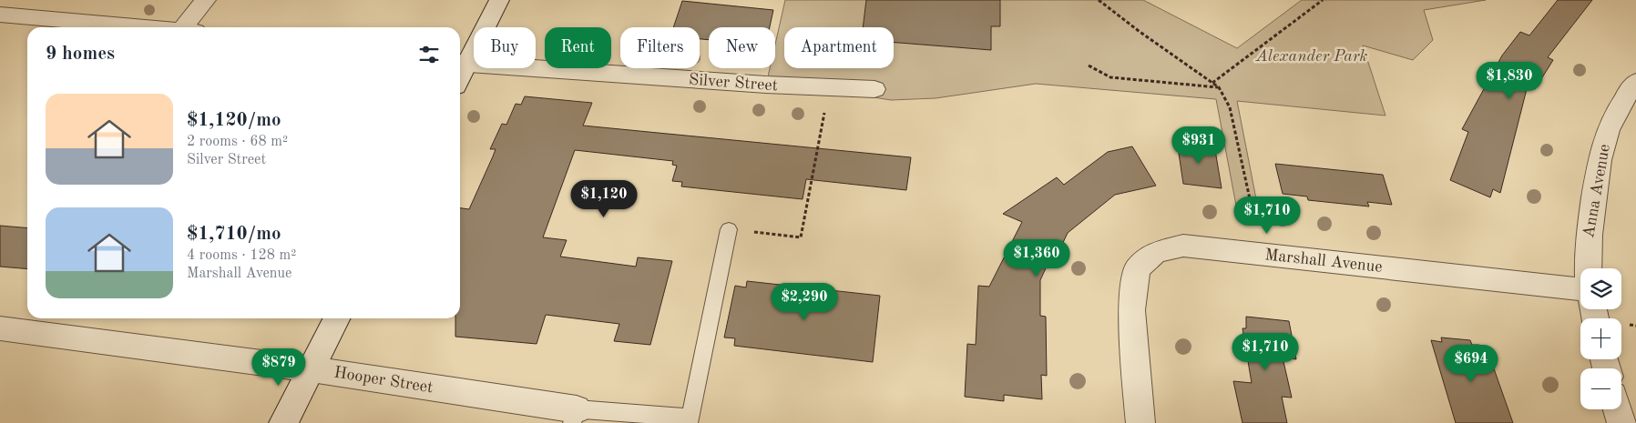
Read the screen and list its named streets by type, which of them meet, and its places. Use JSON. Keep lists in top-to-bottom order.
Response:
{
  "streets": {
    "street": [
      "Silver Street",
      "Anna Avenue",
      "Marshall Avenue",
      "Hooper Street"
    ]
  },
  "parks": ["Alexander Park"],
  "page": {
    "chip": [
      "Buy",
      "Rent",
      "Filters",
      "New",
      "Apartment"
    ],
    "heading": "9 homes",
    "price": [
      "$1,830",
      "$931",
      "$1,120",
      "$1,710",
      "$1,360",
      "$2,290",
      "$1,710",
      "$694",
      "$879"
    ],
    "list": [
      {
        "name": "$1,120/mo",
        "note": "2 rooms · 68 m² · Silver Street"
      },
      {
        "name": "$1,710/mo",
        "note": "4 rooms · 128 m² · Marshall Avenue"
      }
    ],
    "map_buttons": ["+", "−"]
  }
}
